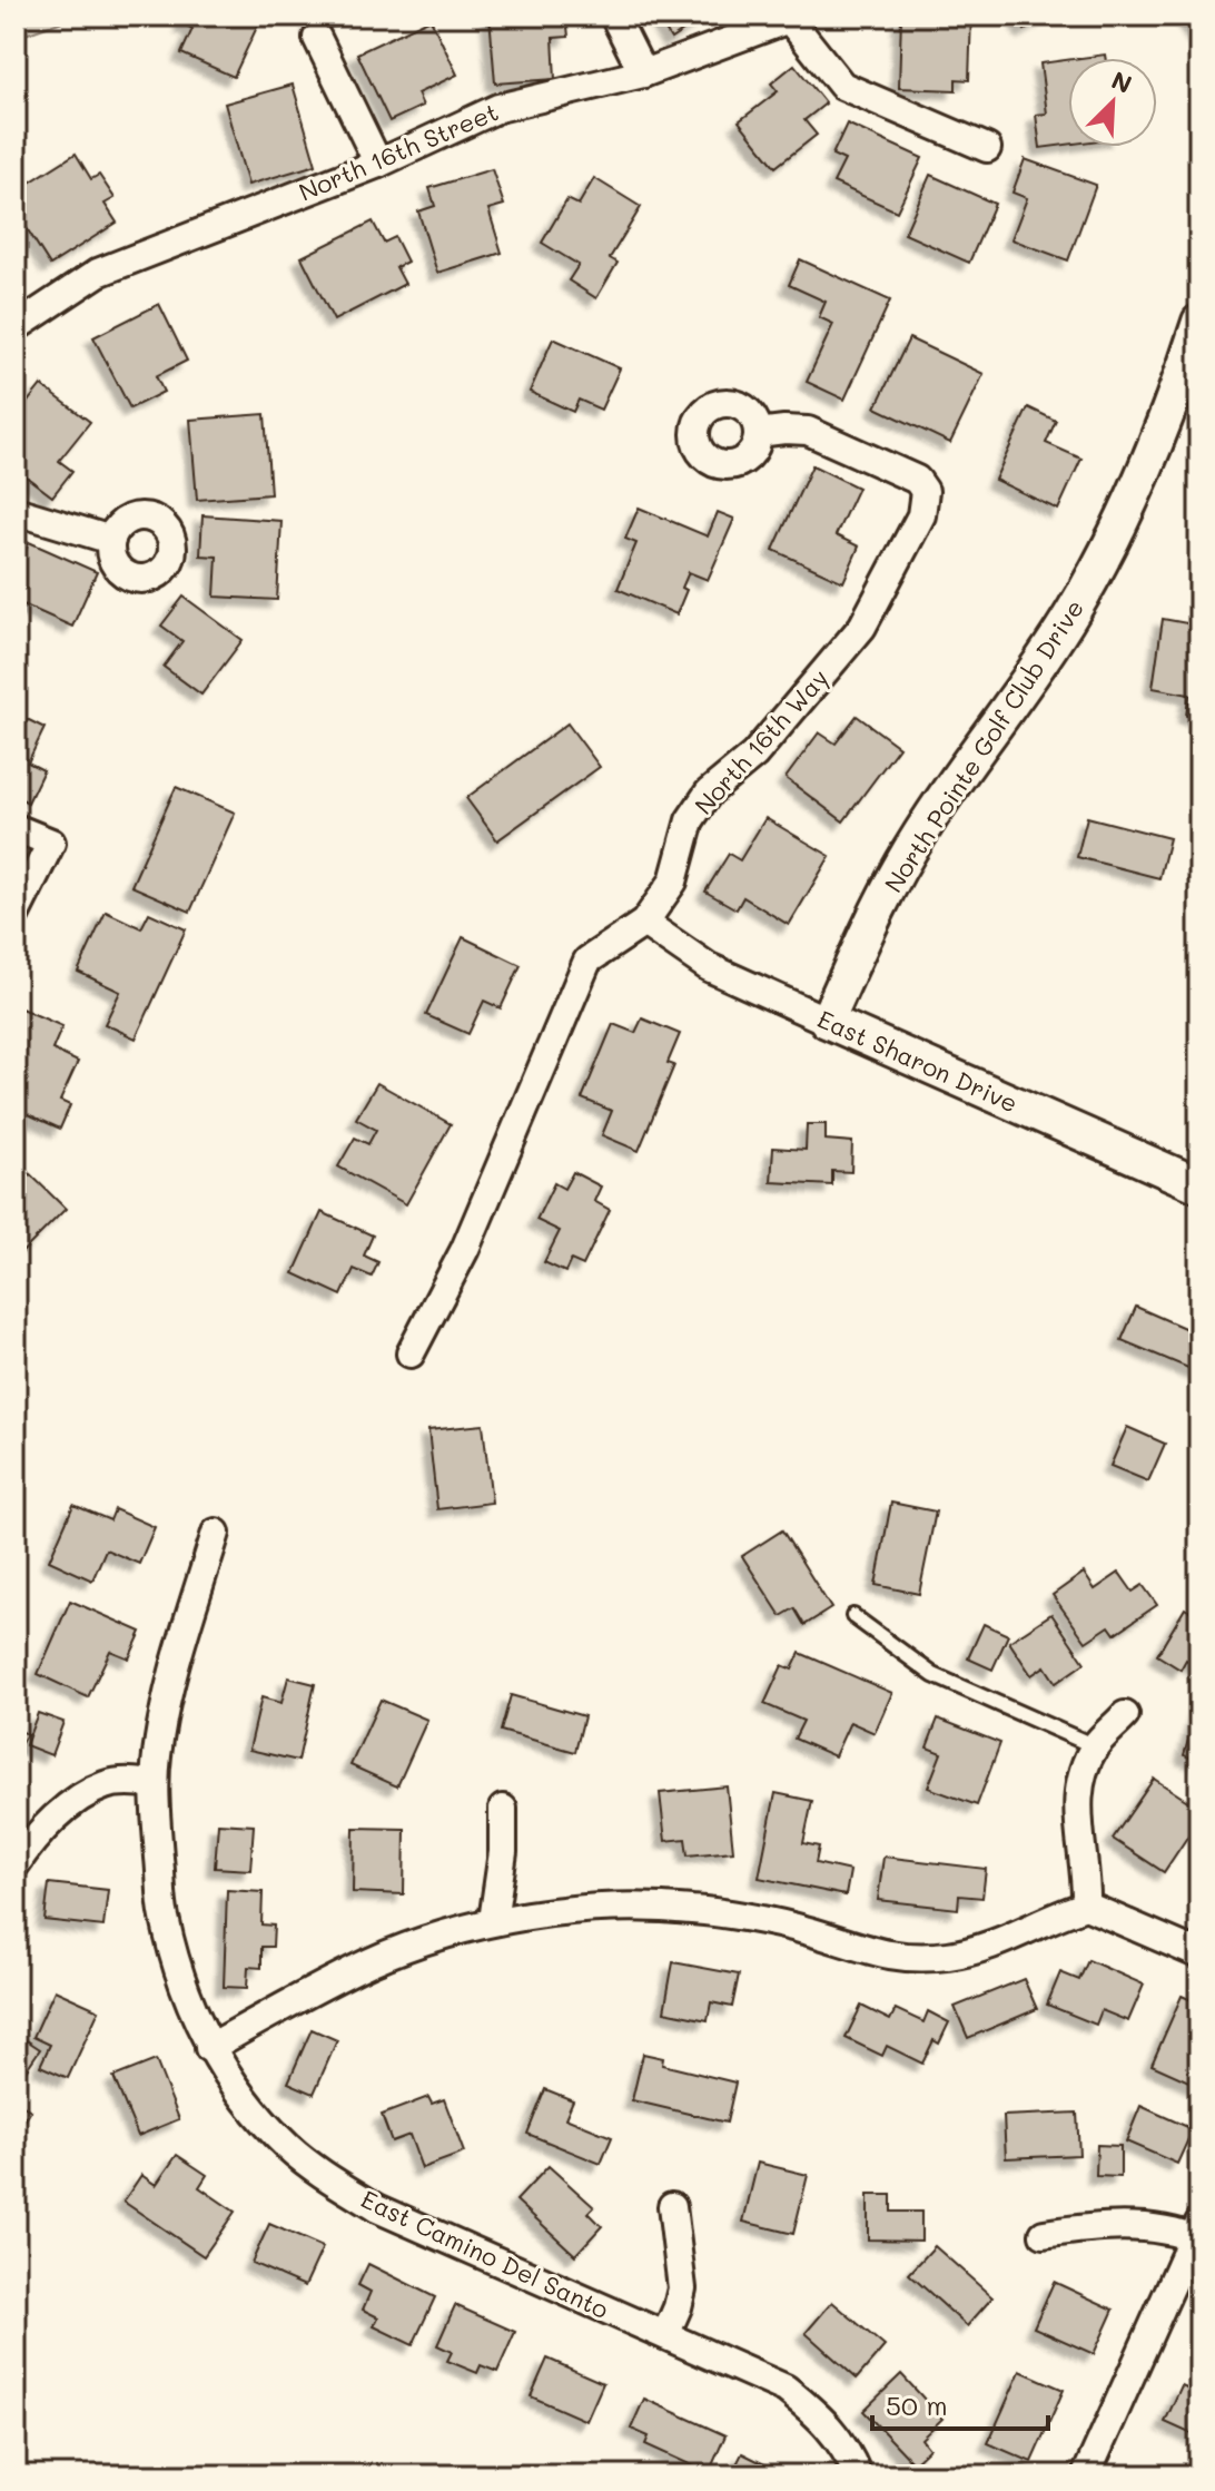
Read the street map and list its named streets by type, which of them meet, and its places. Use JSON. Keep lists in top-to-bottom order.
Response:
{
  "streets": {
    "street": [
      "North 16th Street",
      "North 16th Way",
      "North Pointe Golf Club Drive",
      "East Sharon Drive",
      "East Camino Del Santo"
    ]
  },
  "crossings": [
    ["North 16th Way", "East Sharon Drive"],
    ["North Pointe Golf Club Drive", "East Sharon Drive"]
  ],
  "scale_bar": "50 m",
  "north": "top right"
}
